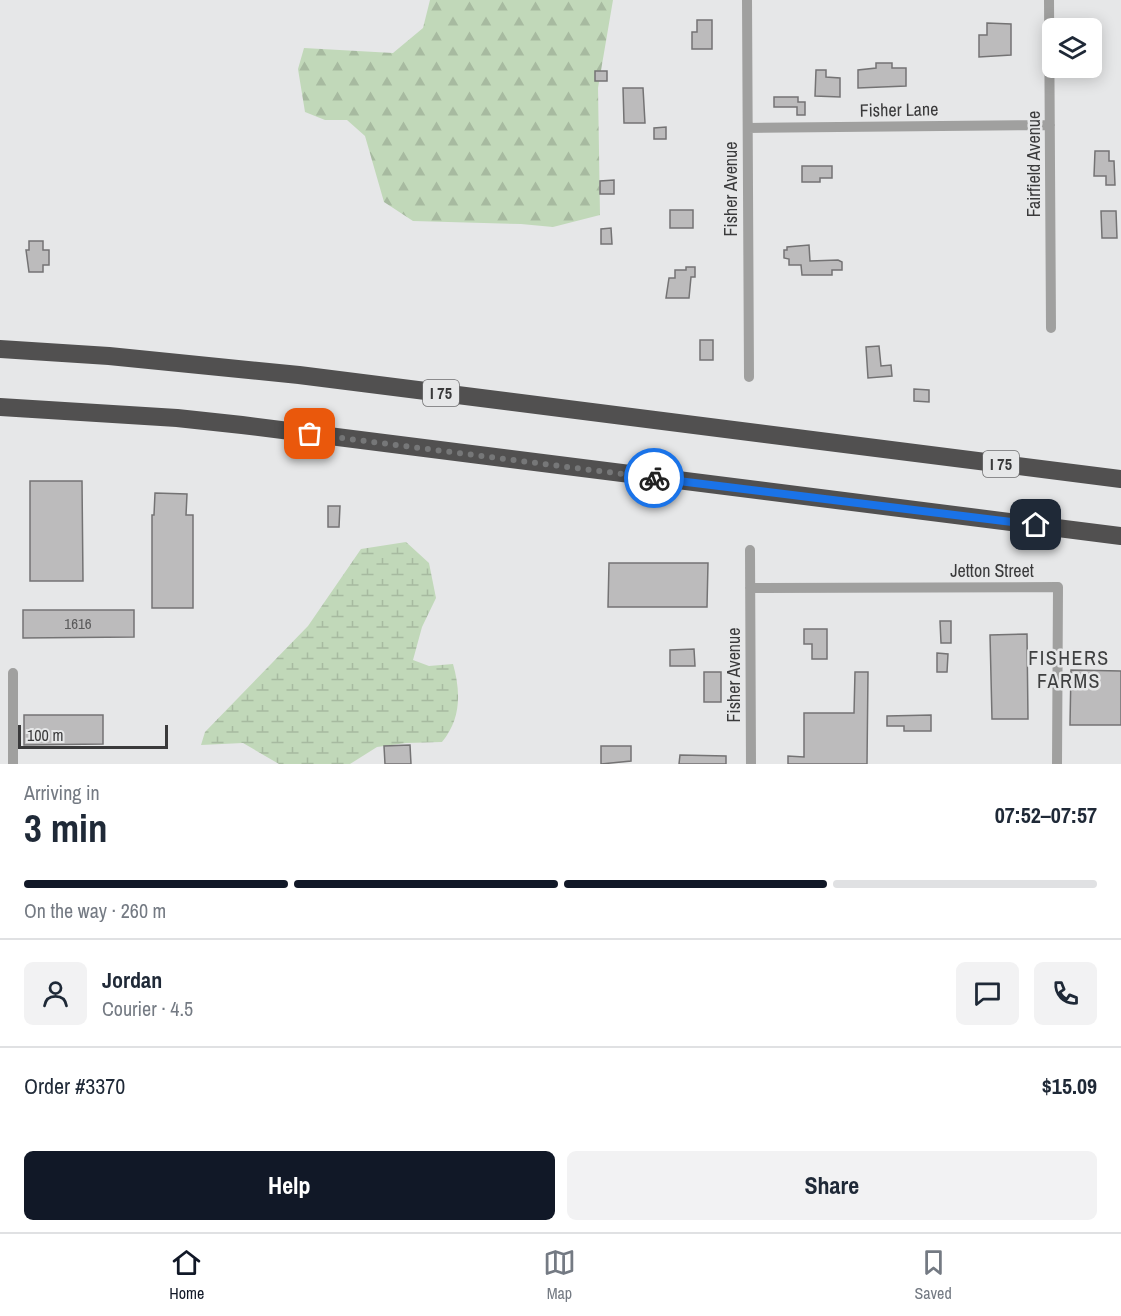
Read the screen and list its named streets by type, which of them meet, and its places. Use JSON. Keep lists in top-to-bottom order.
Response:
{
  "streets": {
    "highway": ["I 75"],
    "street": [
      "Fisher Lane",
      "Fairfield Avenue",
      "Fisher Avenue",
      "Jetton Street"
    ]
  },
  "crossings": [
    ["Fisher Lane", "Fairfield Avenue"],
    ["Fisher Lane", "Fisher Avenue"],
    ["Fisher Avenue", "Jetton Street"]
  ],
  "districts": ["FISHERS FARMS"],
  "house_numbers": ["1616"],
  "scale_bar": "100 m",
  "page": {
    "scale": "100 m",
    "heading": ["3 min", "Arriving in", "07:52–07:57"],
    "panel": [
      "Jordan",
      "Courier · 4.5",
      "Order #3370",
      "$15.09"
    ],
    "bar": "On the way · 260 m",
    "buttons": ["Help", "Share"],
    "tabs": ["Home", "Map", "Saved"]
  }
}
